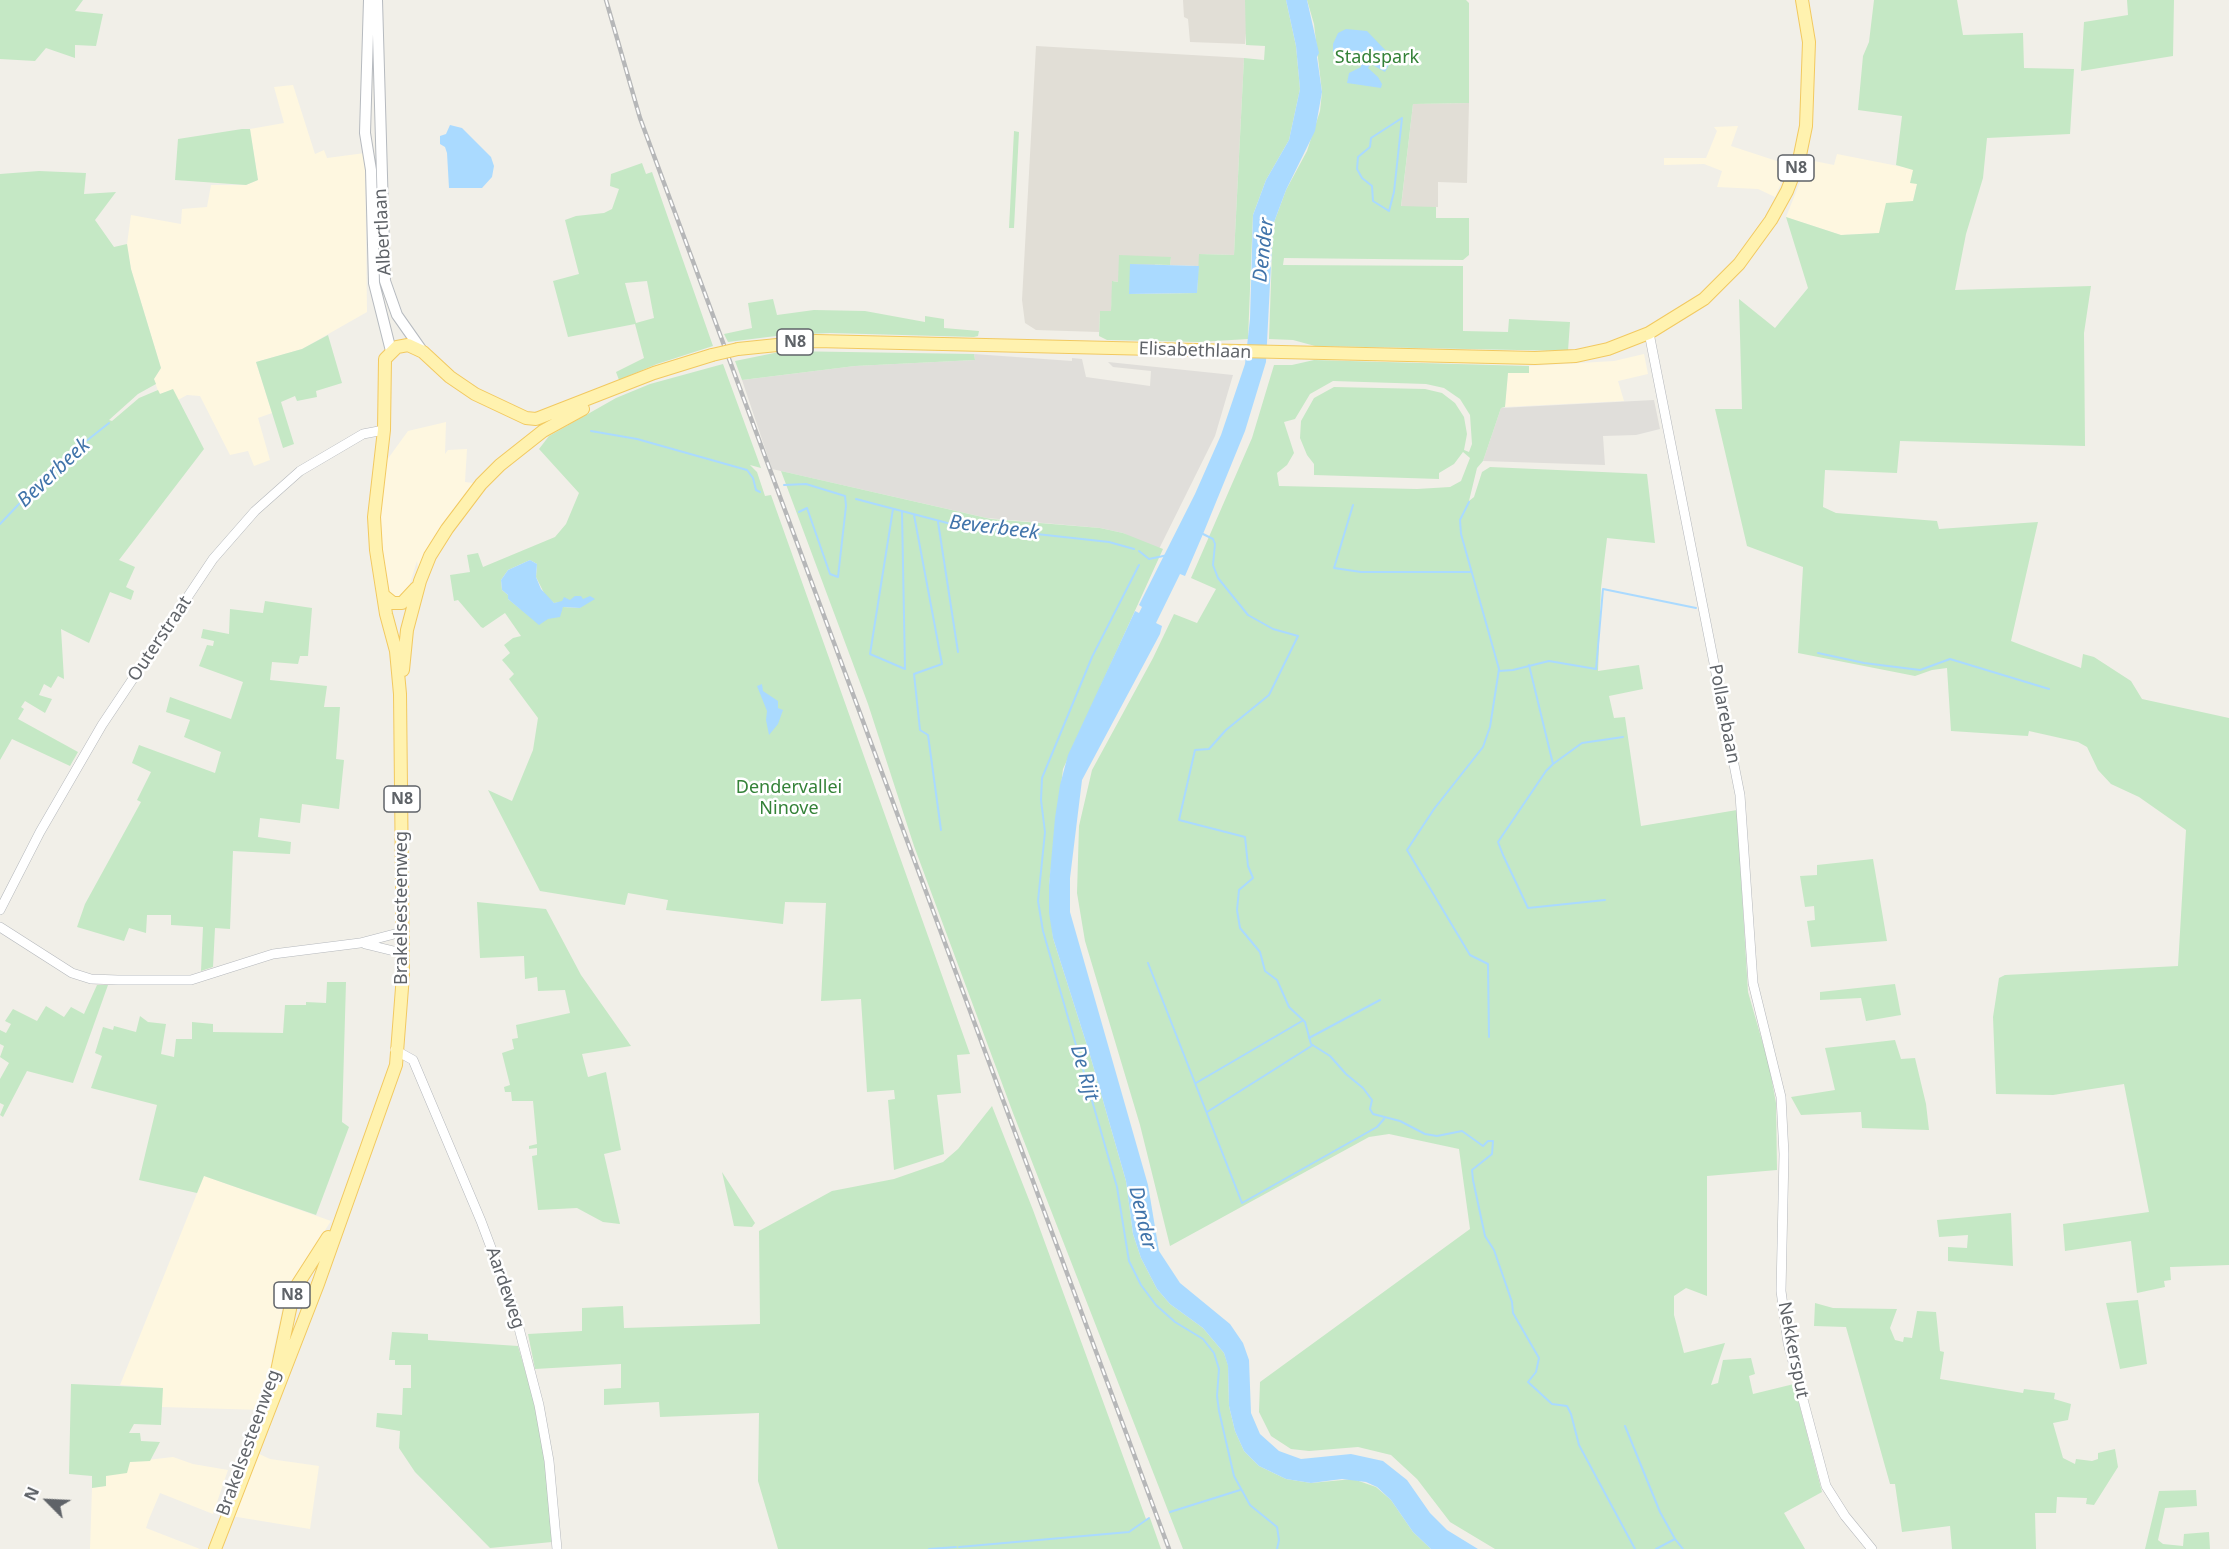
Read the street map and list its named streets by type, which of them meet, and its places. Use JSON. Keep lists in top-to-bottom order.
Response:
{
  "streets": {
    "main road": [
      "N8",
      "Albertlaan",
      "Elisabethlaan",
      "Brakelsesteenweg"
    ],
    "street": [
      "Outerstraat",
      "Pollarebaan",
      "Aardeweg",
      "Nekkersput"
    ]
  },
  "crossings": [
    ["N8", "Albertlaan"],
    ["N8", "Elisabethlaan"],
    ["N8", "Pollarebaan"],
    ["N8", "Brakelsesteenweg"],
    ["Albertlaan", "Outerstraat"],
    ["Albertlaan", "Brakelsesteenweg"],
    ["Elisabethlaan", "Pollarebaan"],
    ["Outerstraat", "Brakelsesteenweg"],
    ["Pollarebaan", "Nekkersput"],
    ["Brakelsesteenweg", "Aardeweg"]
  ],
  "water": ["Dender", "Beverbeek", "De Rijt"],
  "parks": ["Stadspark", "Dendervallei Ninove"],
  "north": "top left"
}
